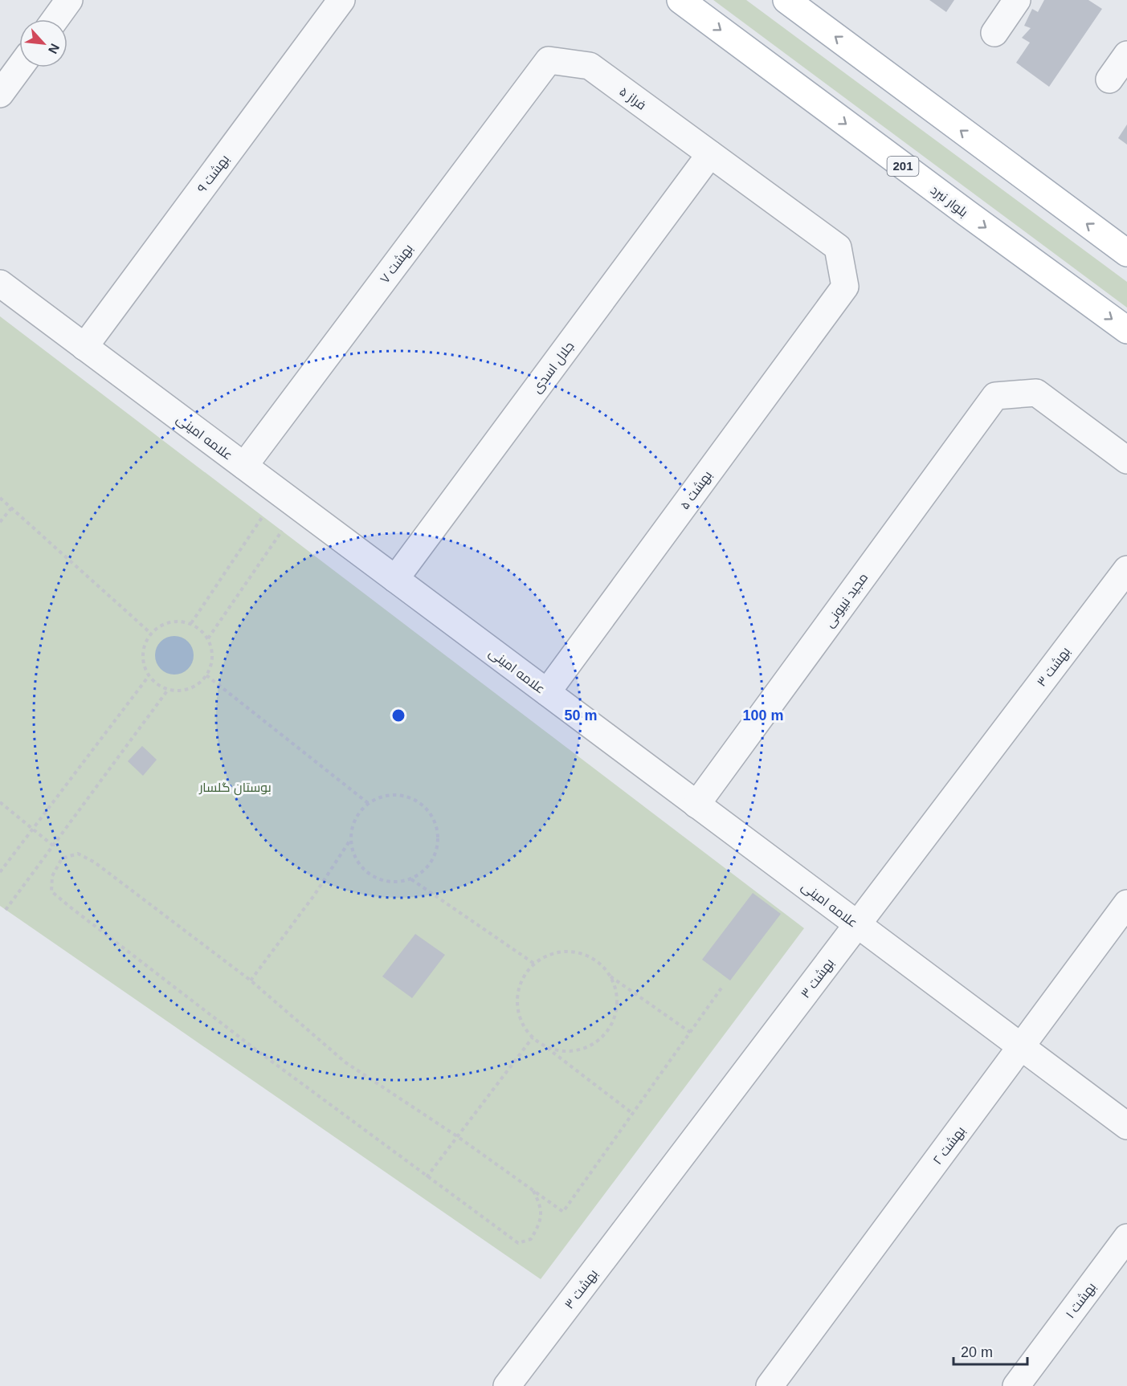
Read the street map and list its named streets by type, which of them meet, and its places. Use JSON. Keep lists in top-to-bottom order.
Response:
{
  "streets": {
    "main road": ["201", "بلوار نبرد"],
    "street": [
      "فراز ۵",
      "بهشت ۹",
      "بهشت ۷",
      "جلال اسدی",
      "علامه امینی",
      "بهشت ۵",
      "مجید نبیونی",
      "بهشت ۳",
      "بهشت ۲",
      "بهشت ۱"
    ]
  },
  "crossings": [
    ["فراز ۵", "بهشت ۷"],
    ["فراز ۵", "جلال اسدی"],
    ["فراز ۵", "بهشت ۵"],
    ["بهشت ۹", "علامه امینی"],
    ["بهشت ۷", "علامه امینی"],
    ["جلال اسدی", "علامه امینی"],
    ["علامه امینی", "بهشت ۵"],
    ["علامه امینی", "مجید نبیونی"],
    ["علامه امینی", "بهشت ۳"],
    ["علامه امینی", "بهشت ۲"]
  ],
  "parks": ["بوستان گلسار"],
  "scale_bar": "20 m",
  "north": "bottom right",
  "rings": ["50 m", "100 m"]
}
